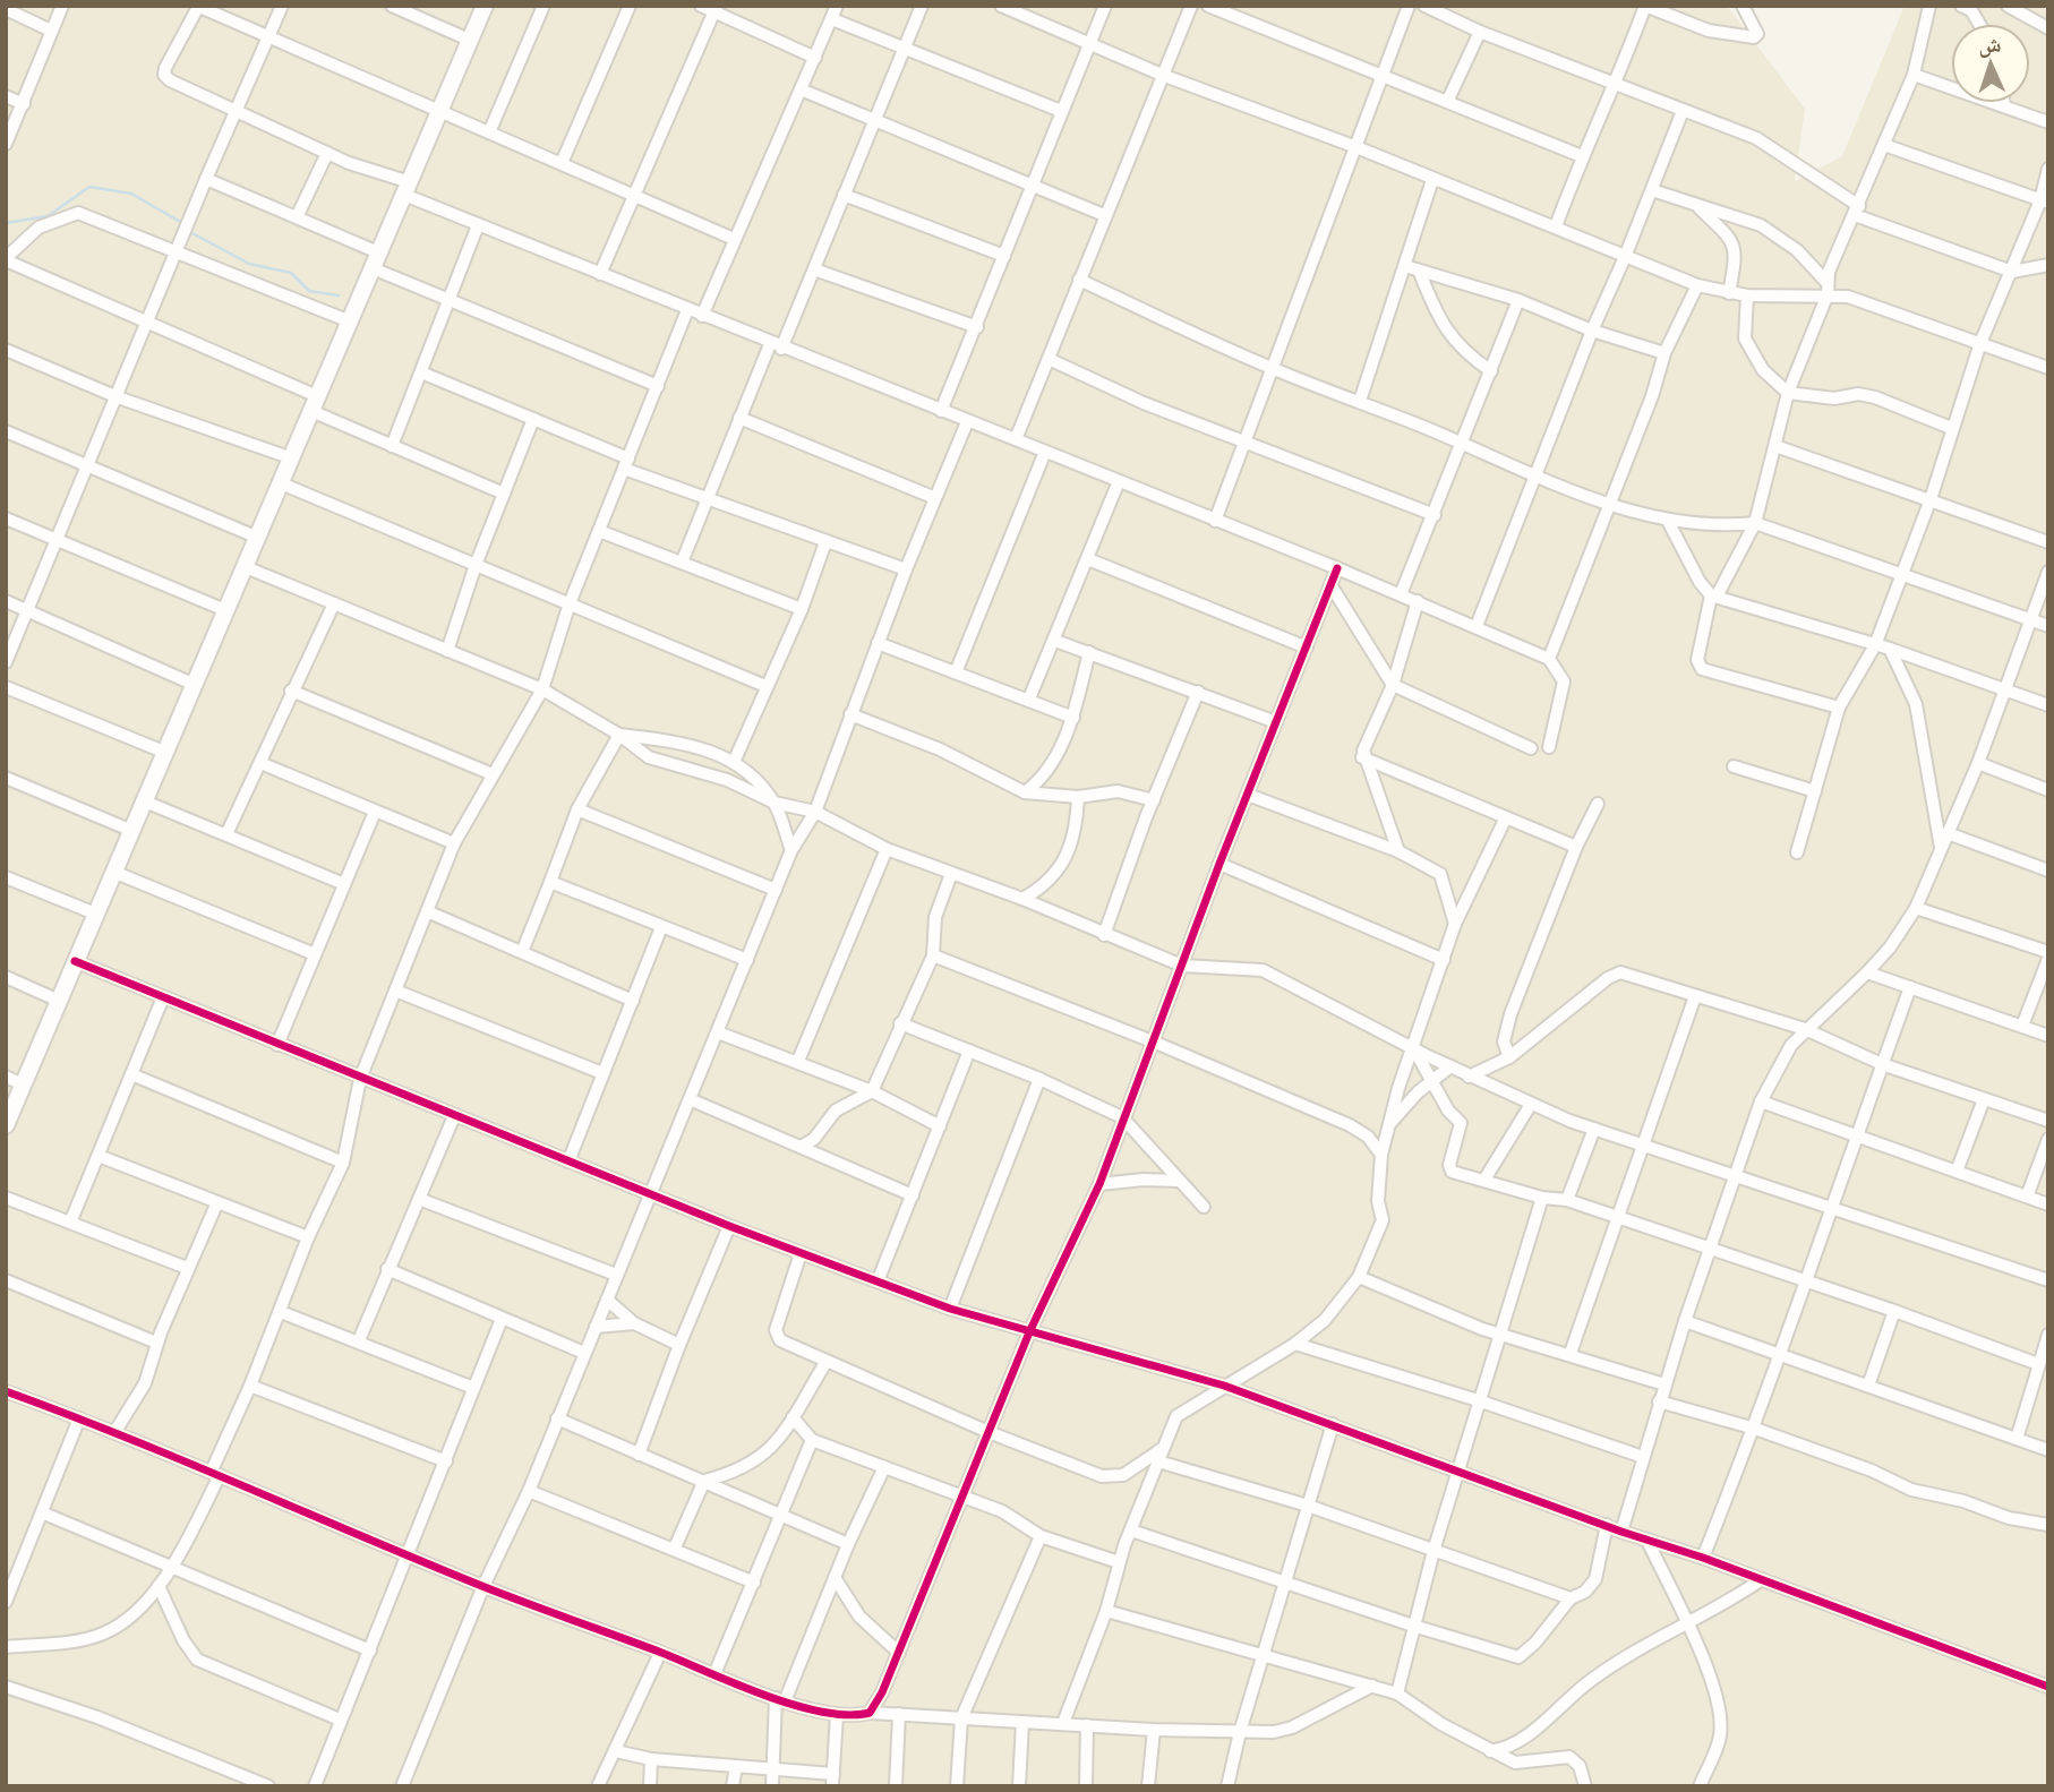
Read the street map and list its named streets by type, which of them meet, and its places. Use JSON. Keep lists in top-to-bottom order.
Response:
{
  "north": "top"
}
